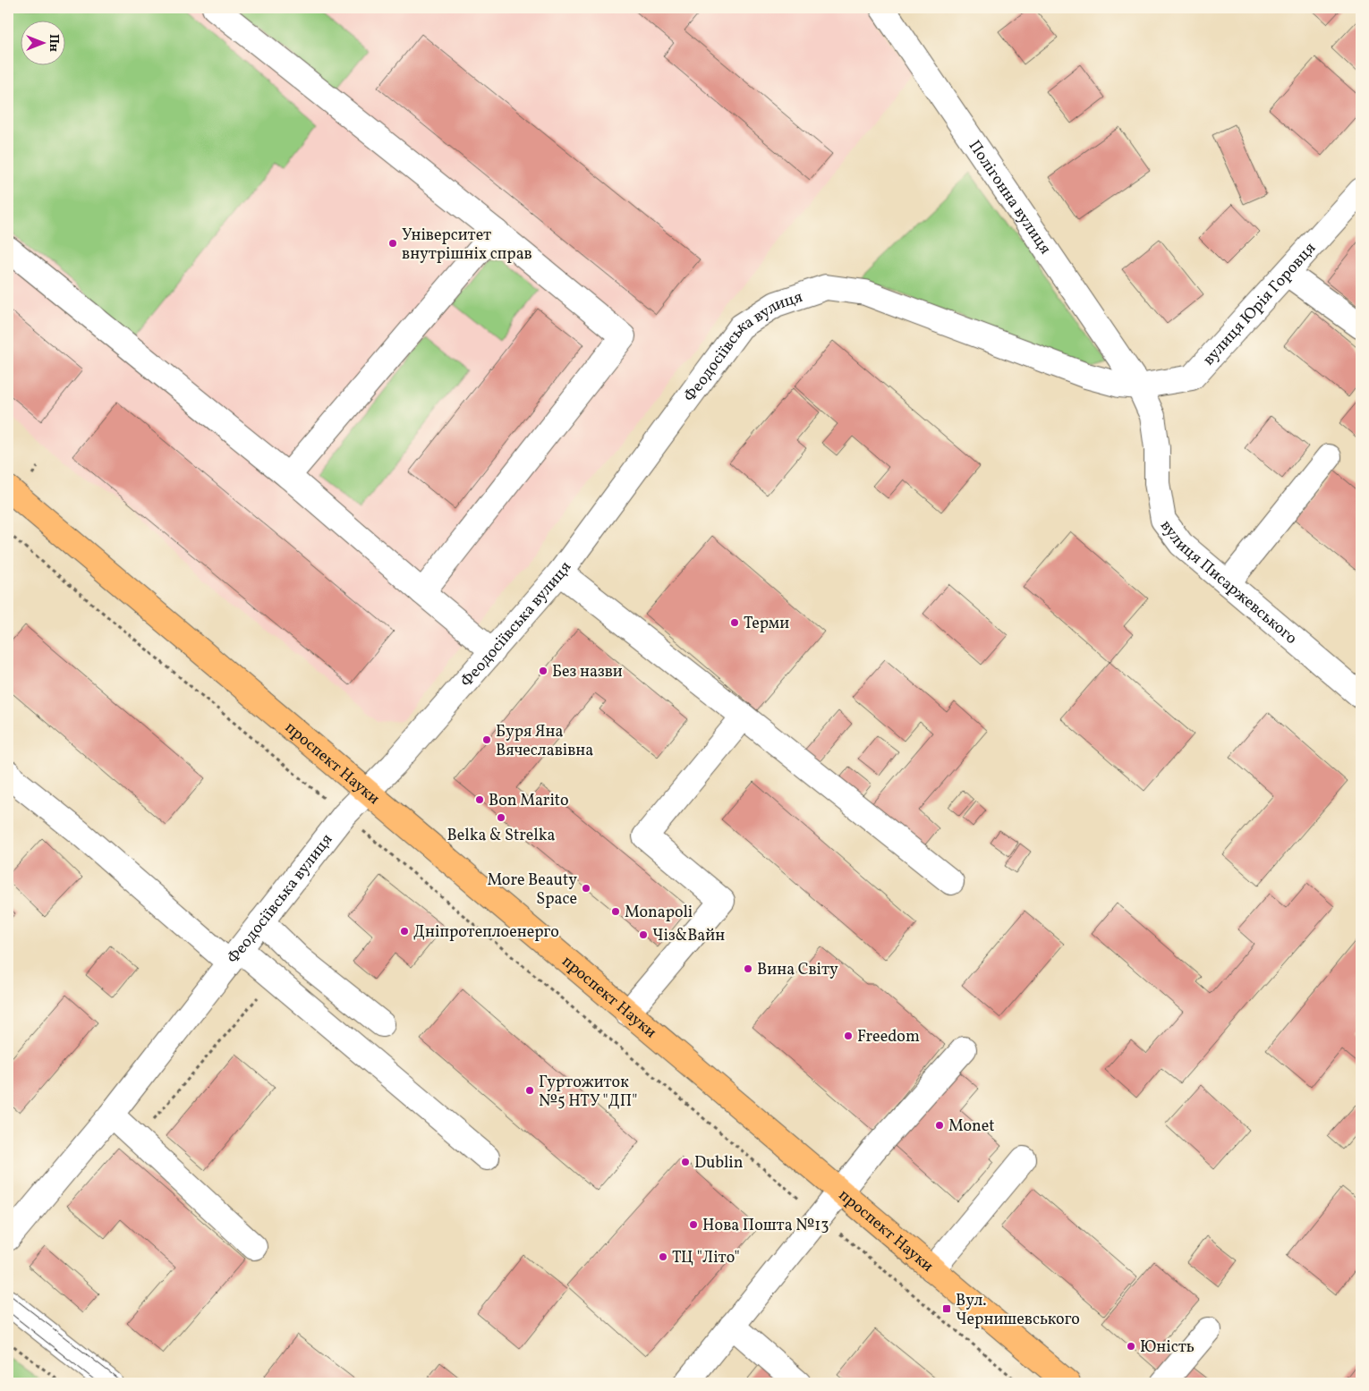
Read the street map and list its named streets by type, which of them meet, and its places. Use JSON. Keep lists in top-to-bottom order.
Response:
{
  "streets": {
    "main road": ["проспект Науки"],
    "street": [
      "Полігонна вулиця",
      "вулиця Юрія Горовця",
      "Феодосіївська вулиця",
      "вулиця Писаржевського"
    ]
  },
  "crossings": [
    ["Полігонна вулиця", "вулиця Юрія Горовця"],
    ["Полігонна вулиця", "Феодосіївська вулиця"],
    ["Полігонна вулиця", "вулиця Писаржевського"],
    ["вулиця Юрія Горовця", "Феодосіївська вулиця"],
    ["вулиця Юрія Горовця", "вулиця Писаржевського"],
    ["Феодосіївська вулиця", "вулиця Писаржевського"],
    ["Феодосіївська вулиця", "проспект Науки"]
  ],
  "places": {
    "other": [
      "Університет внутрішніх справ",
      "Терми",
      "Без назви",
      "Буря Яна Вячеславівна",
      "Bon Marito",
      "Belka & Strelka",
      "More Beauty Space",
      "Monapoli",
      "Дніпротеплоенерго",
      "Чіз&Вайн",
      "Вина Світу",
      "Freedom",
      "Гуртожиток №5 НТУ \"ДП\"",
      "Monet",
      "Dublin",
      "Нова Пошта №13",
      "ТЦ \"Літо\"",
      "Юність"
    ],
    "transit": ["Вул. Чернишевського"]
  },
  "north": "right"
}
